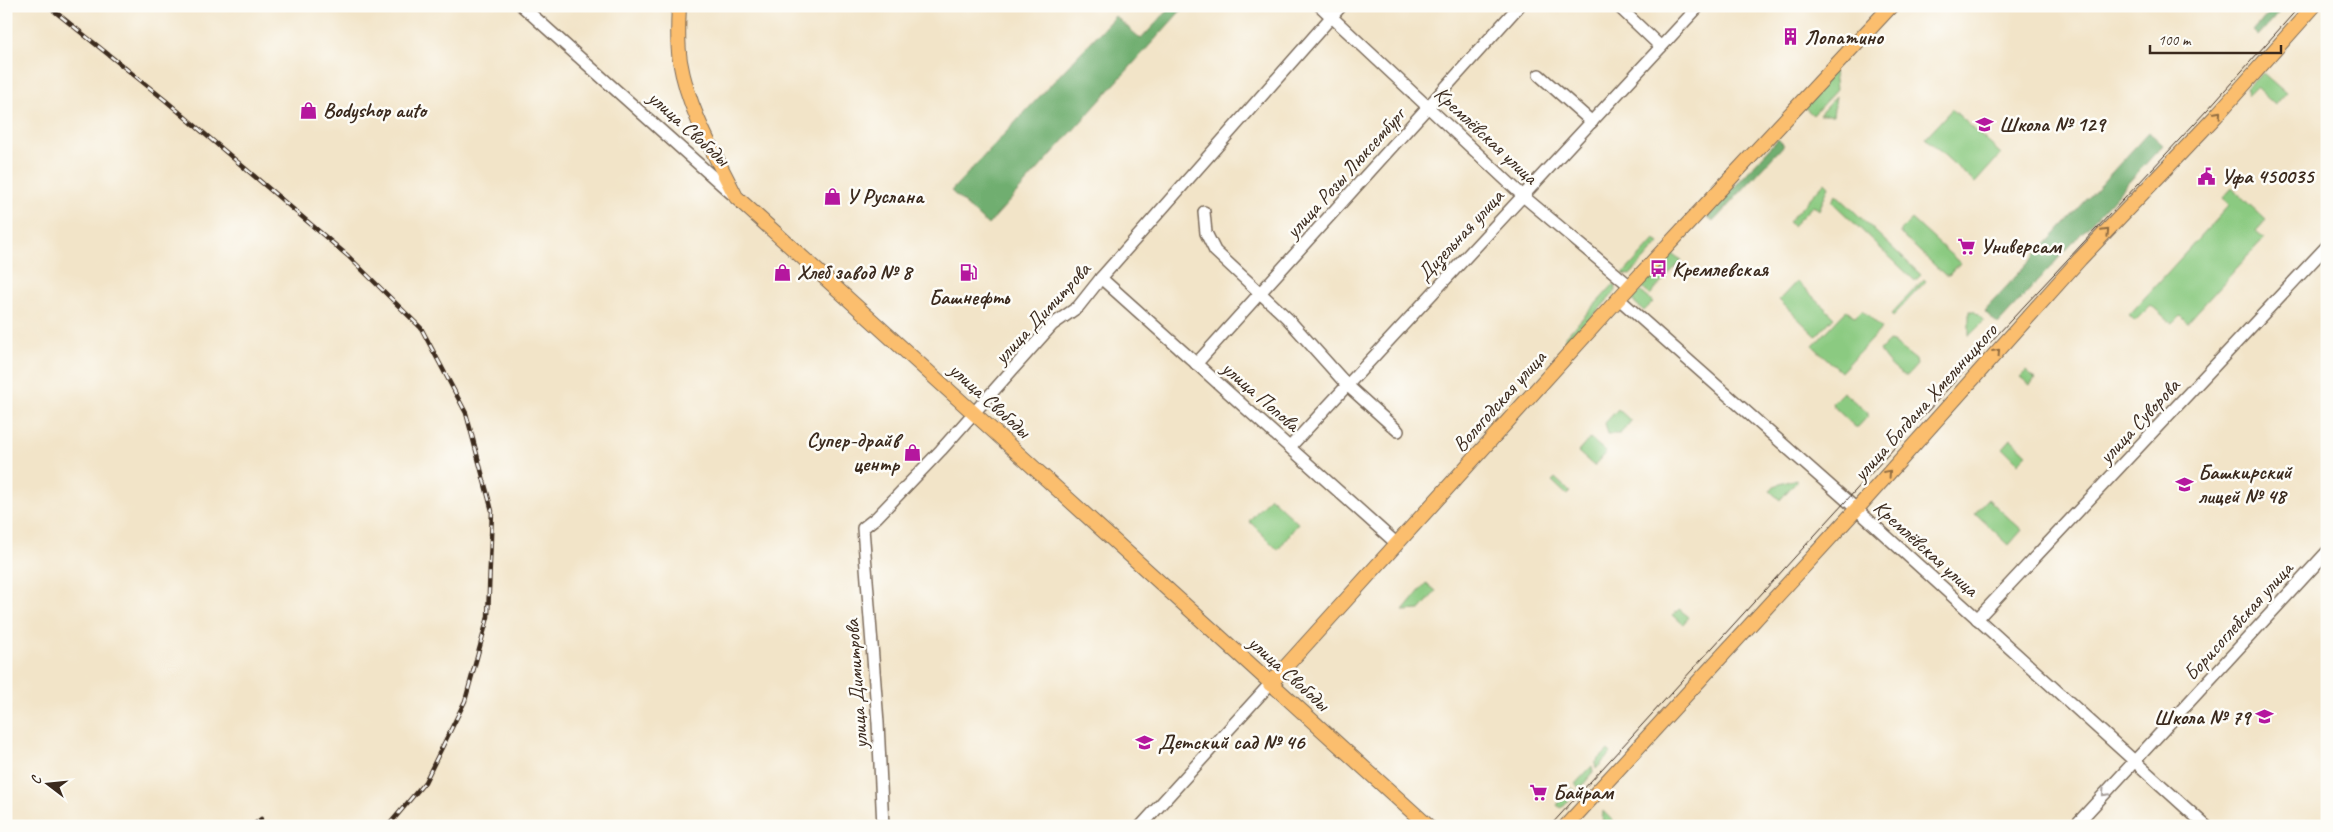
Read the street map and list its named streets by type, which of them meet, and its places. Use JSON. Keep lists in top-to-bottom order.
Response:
{
  "streets": {
    "main road": ["улица Свободы", "Вологодская улица", "улица Богдана Хмельницкого"],
    "street": [
      "Кремлёвская улица",
      "улица Розы Люксембург",
      "Дизельная улица",
      "улица Димитрова",
      "улица Попова",
      "улица Суворова",
      "Борисоглебская улица"
    ]
  },
  "crossings": [
    ["улица Свободы", "улица Димитрова"],
    ["улица Свободы", "Вологодская улица"],
    ["Кремлёвская улица", "улица Розы Люксембург"],
    ["Кремлёвская улица", "Дизельная улица"],
    ["Кремлёвская улица", "улица Димитрова"],
    ["Кремлёвская улица", "Вологодская улица"],
    ["Кремлёвская улица", "улица Богдана Хмельницкого"],
    ["Кремлёвская улица", "улица Суворова"],
    ["Кремлёвская улица", "Борисоглебская улица"],
    ["улица Розы Люксембург", "улица Попова"],
    ["Дизельная улица", "улица Попова"],
    ["улица Димитрова", "улица Попова"],
    ["улица Попова", "Вологодская улица"]
  ],
  "one_way": ["улица Богдана Хмельницкого"],
  "places": {
    "building": ["Лопатино"],
    "shop": [
      "Bodyshop auto",
      "У Руслана",
      "Хлеб завод № 8",
      "Супер-драйв центр"
    ],
    "school or university": [
      "Школа № 129",
      "Башкирский лицей № 48",
      "Школа № 79",
      "Детский сад № 46"
    ],
    "public building": ["Уфа 450035"],
    "supermarket": ["Универсам", "Байрам"],
    "bus stop": ["Кремлевская"],
    "fuel station": ["Башнефть"]
  },
  "scale_bar": "100 m",
  "north": "left"
}
